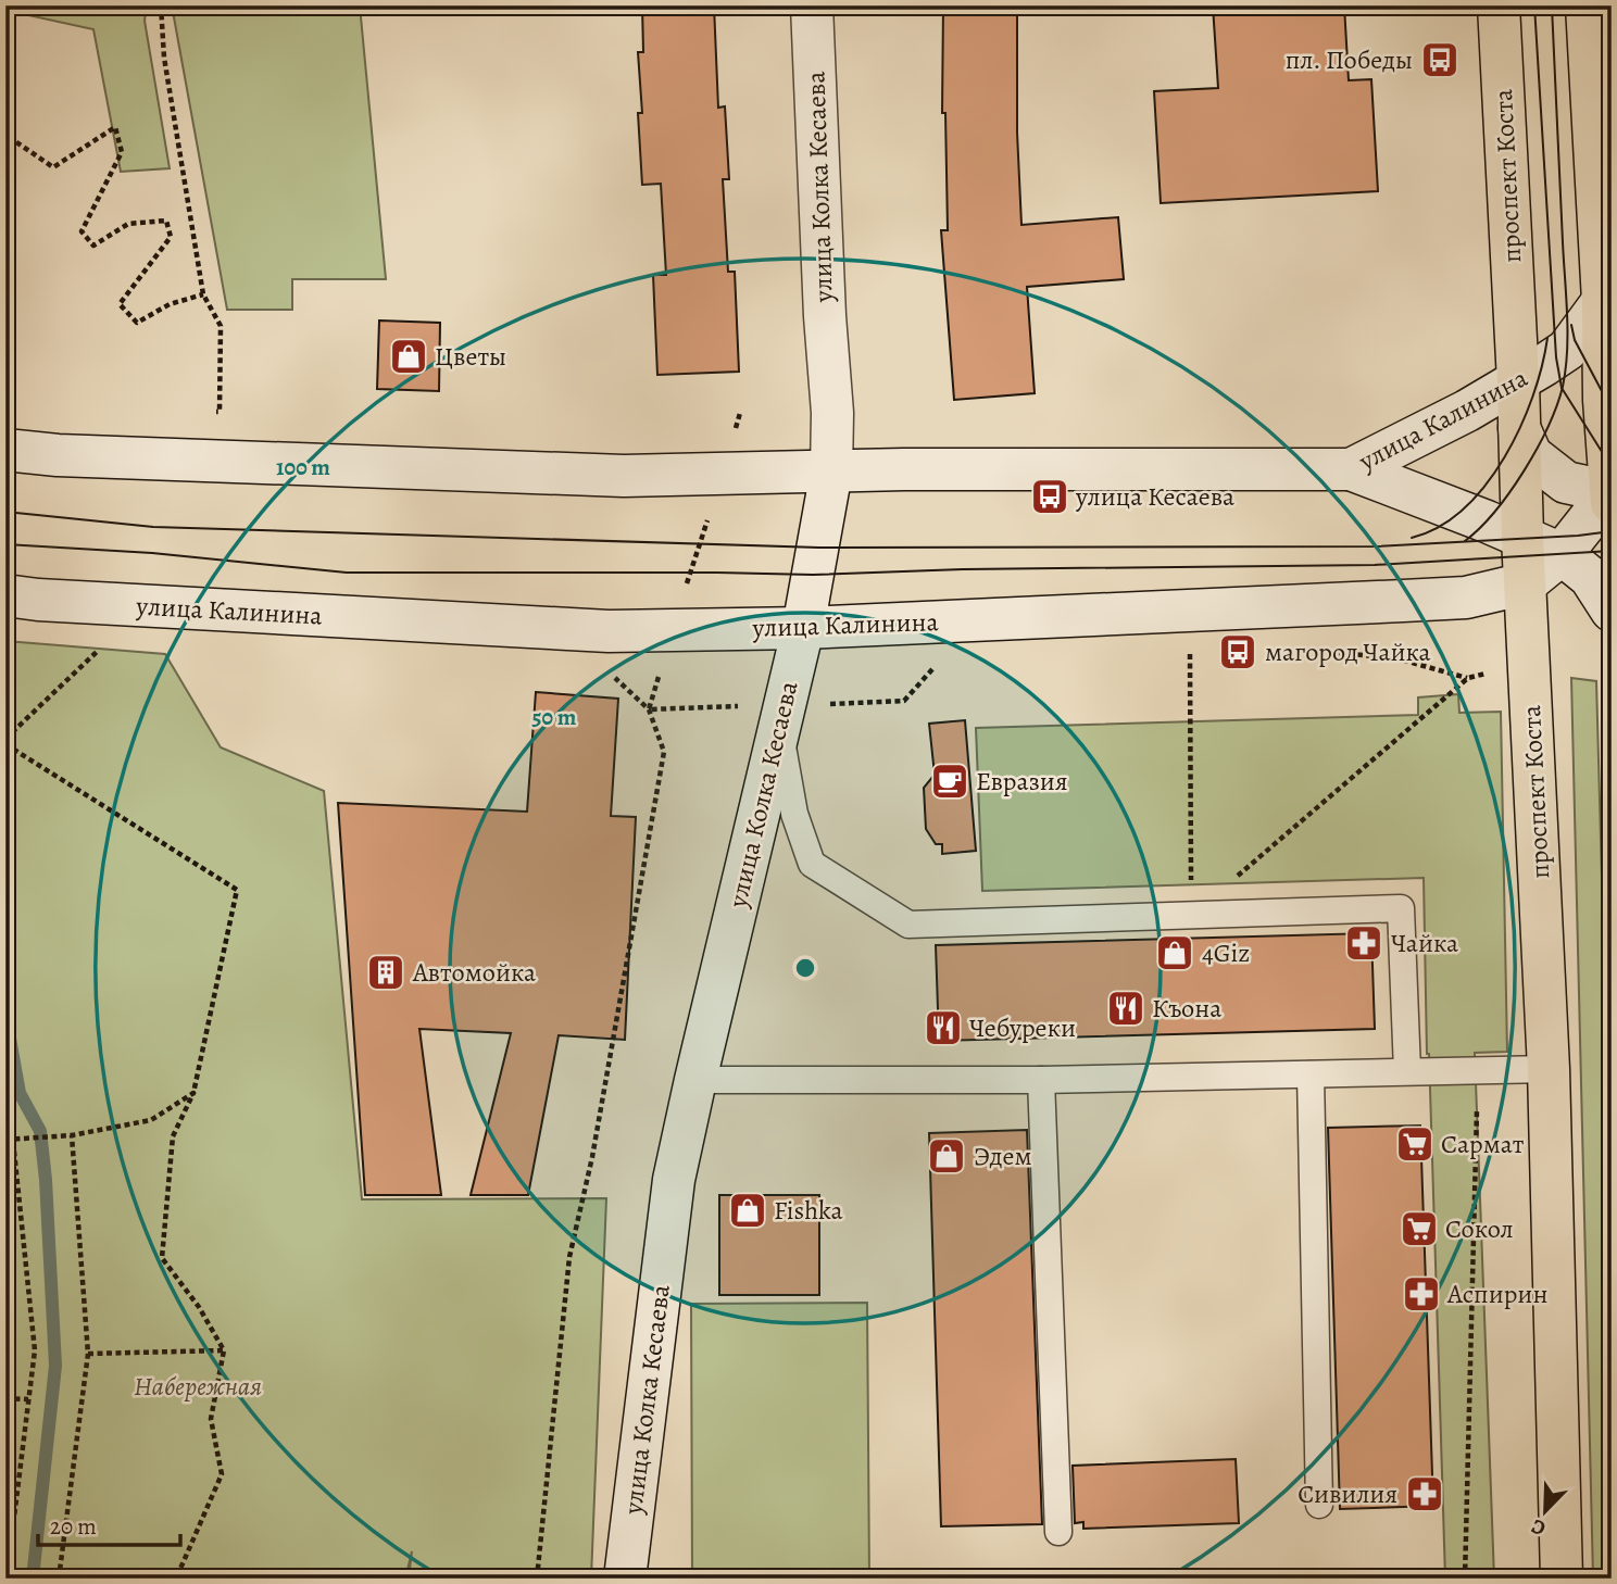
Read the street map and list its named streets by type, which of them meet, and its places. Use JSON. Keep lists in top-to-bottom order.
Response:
{
  "streets": {
    "main road": ["проспект Коста", "улица Колка Кесаева", "улица Калинина"]
  },
  "crossings": [
    ["проспект Коста", "улица Калинина"],
    ["улица Колка Кесаева", "улица Калинина"]
  ],
  "parks": ["Набережная"],
  "places": {
    "bus stop": ["пл. Победы", "улица Кесаева", "магород Чайка"],
    "shop": [
      "Цветы",
      "4Giz",
      "Эдем",
      "Fishka"
    ],
    "cafe": ["Евразия"],
    "pharmacy": ["Чайка", "Аспирин", "Сивилия"],
    "building": ["Автомойка"],
    "restaurant": ["Къона", "Чебуреки"],
    "supermarket": ["Сармат", "Сокол"]
  },
  "scale_bar": "20 m",
  "north": "bottom left",
  "rings": ["100 m", "50 m"]
}
